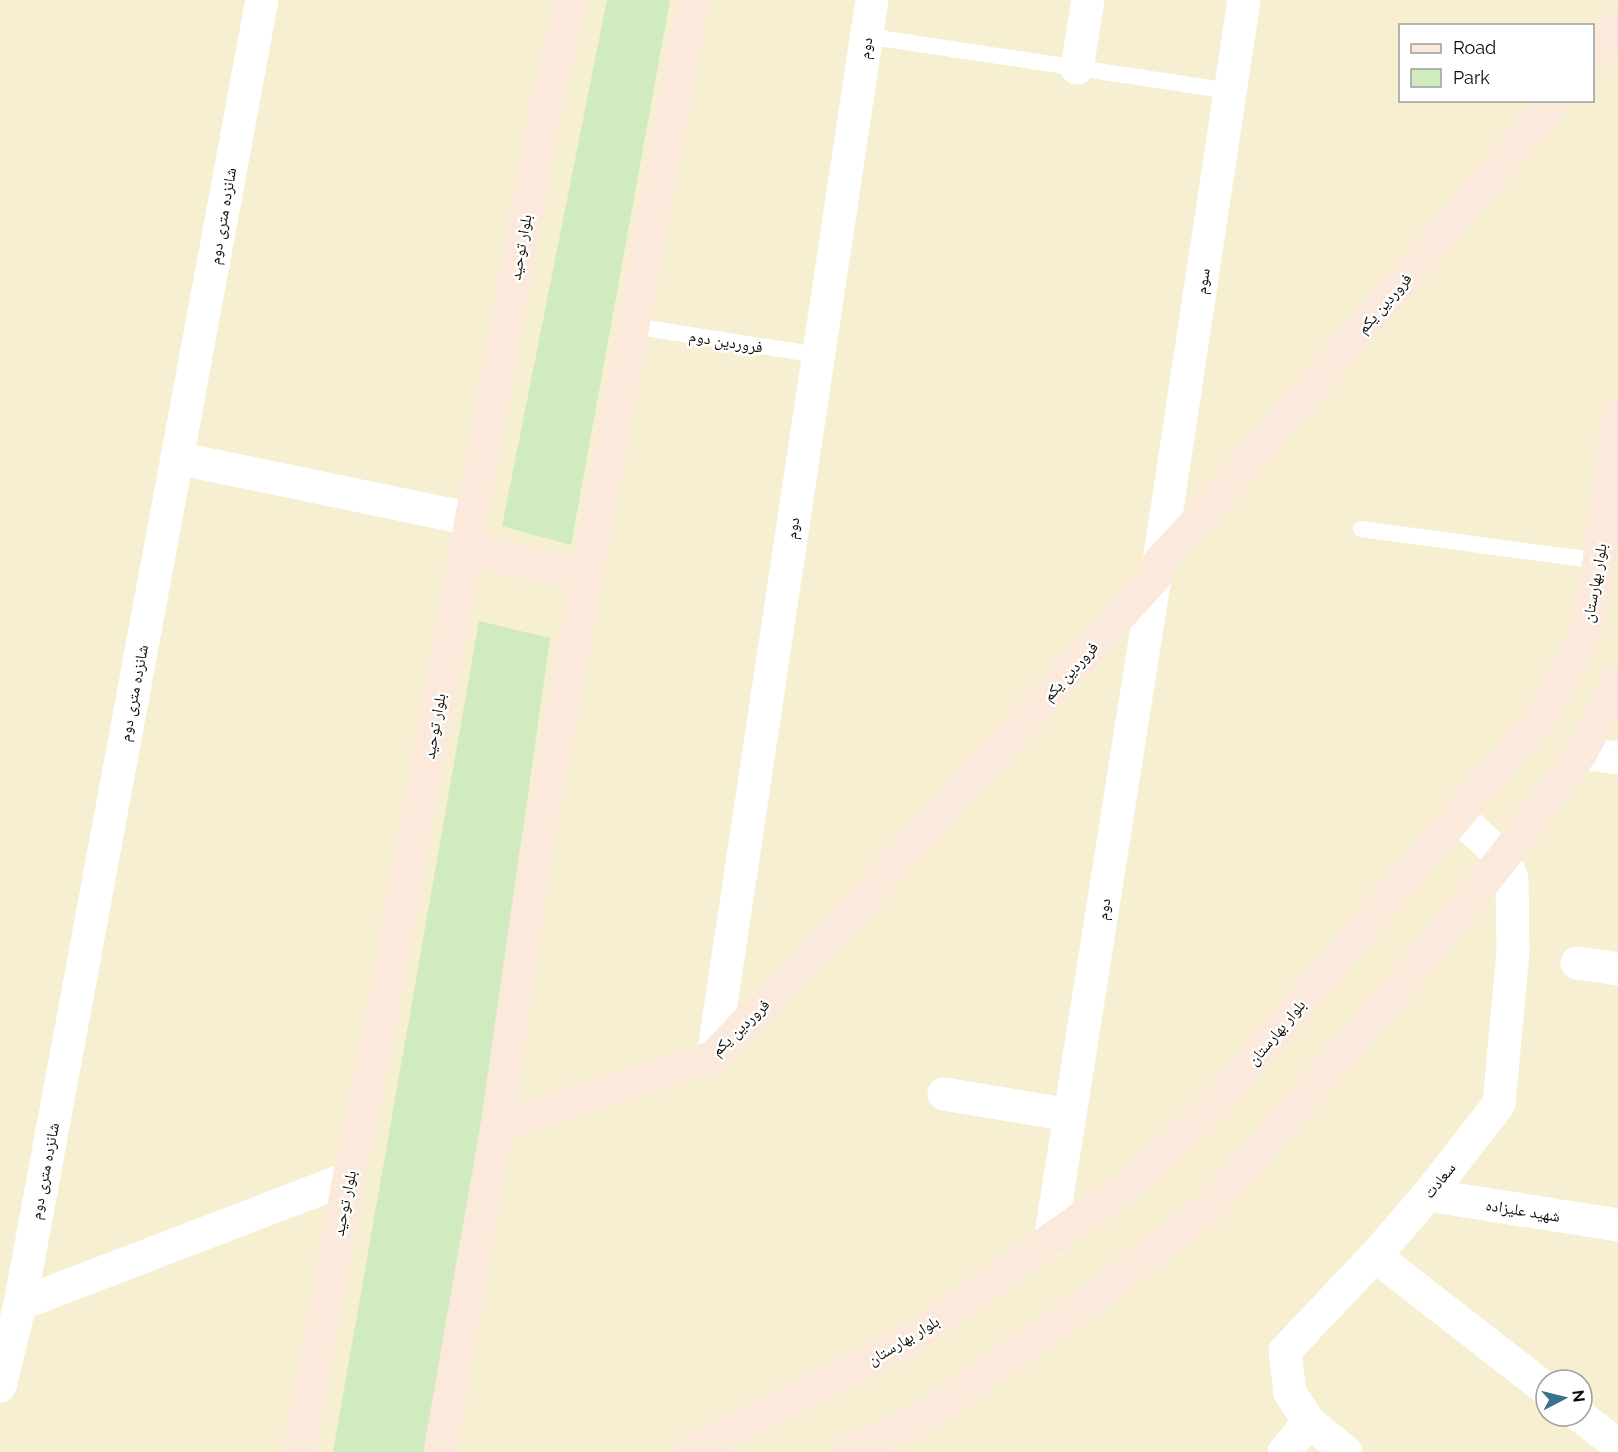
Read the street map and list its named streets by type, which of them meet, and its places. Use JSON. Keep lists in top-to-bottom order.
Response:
{
  "streets": {
    "main road": ["بلوار توحید", "فروردین یکم", "بلوار بهارستان"],
    "street": [
      "دوم",
      "شانزده متری دوم",
      "سوم",
      "سعادت",
      "شهید علیزاده"
    ],
    "lane": ["فروردین دوم"]
  },
  "crossings": [
    ["دوم", "سوم"],
    ["دوم", "فروردین یکم"],
    ["دوم", "فروردین دوم"],
    ["دوم", "بلوار بهارستان"],
    ["سوم", "فروردین یکم"],
    ["سعادت", "شهید علیزاده"]
  ],
  "legend": ["Road", "Park"],
  "north": "right"
}
